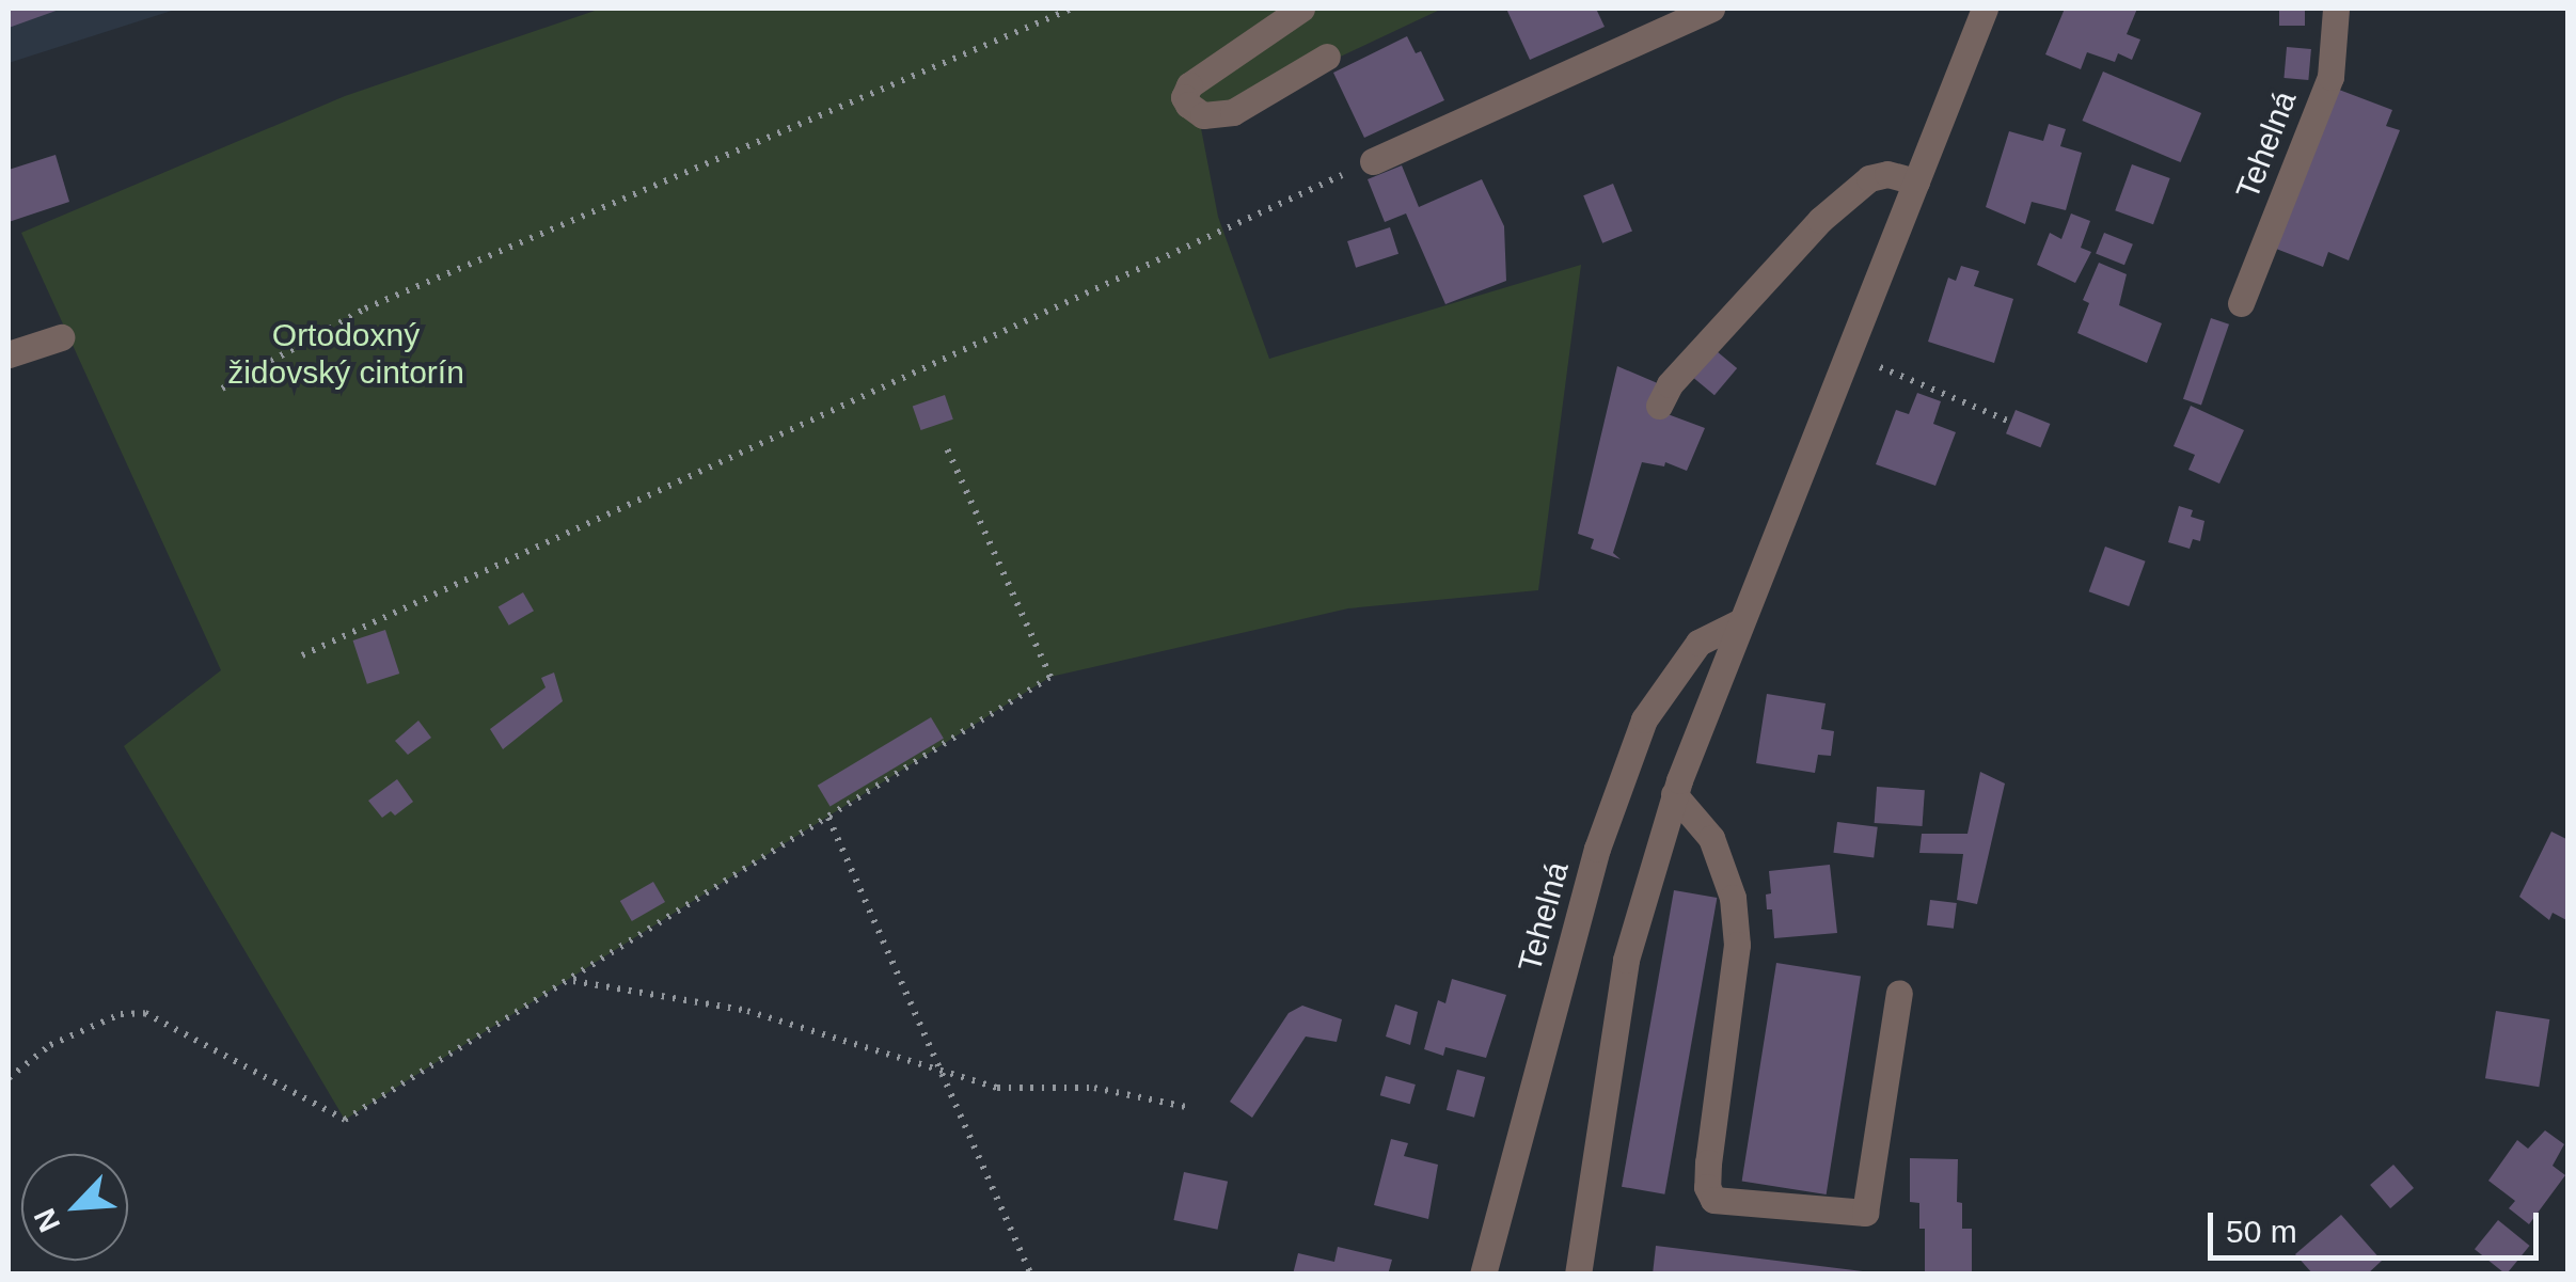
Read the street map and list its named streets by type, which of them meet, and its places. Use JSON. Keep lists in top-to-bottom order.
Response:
{
  "streets": {
    "street": ["Tehelná"]
  },
  "parks": ["Ortodoxný židovský cintorín"],
  "scale_bar": "50 m",
  "north": "bottom left"
}
